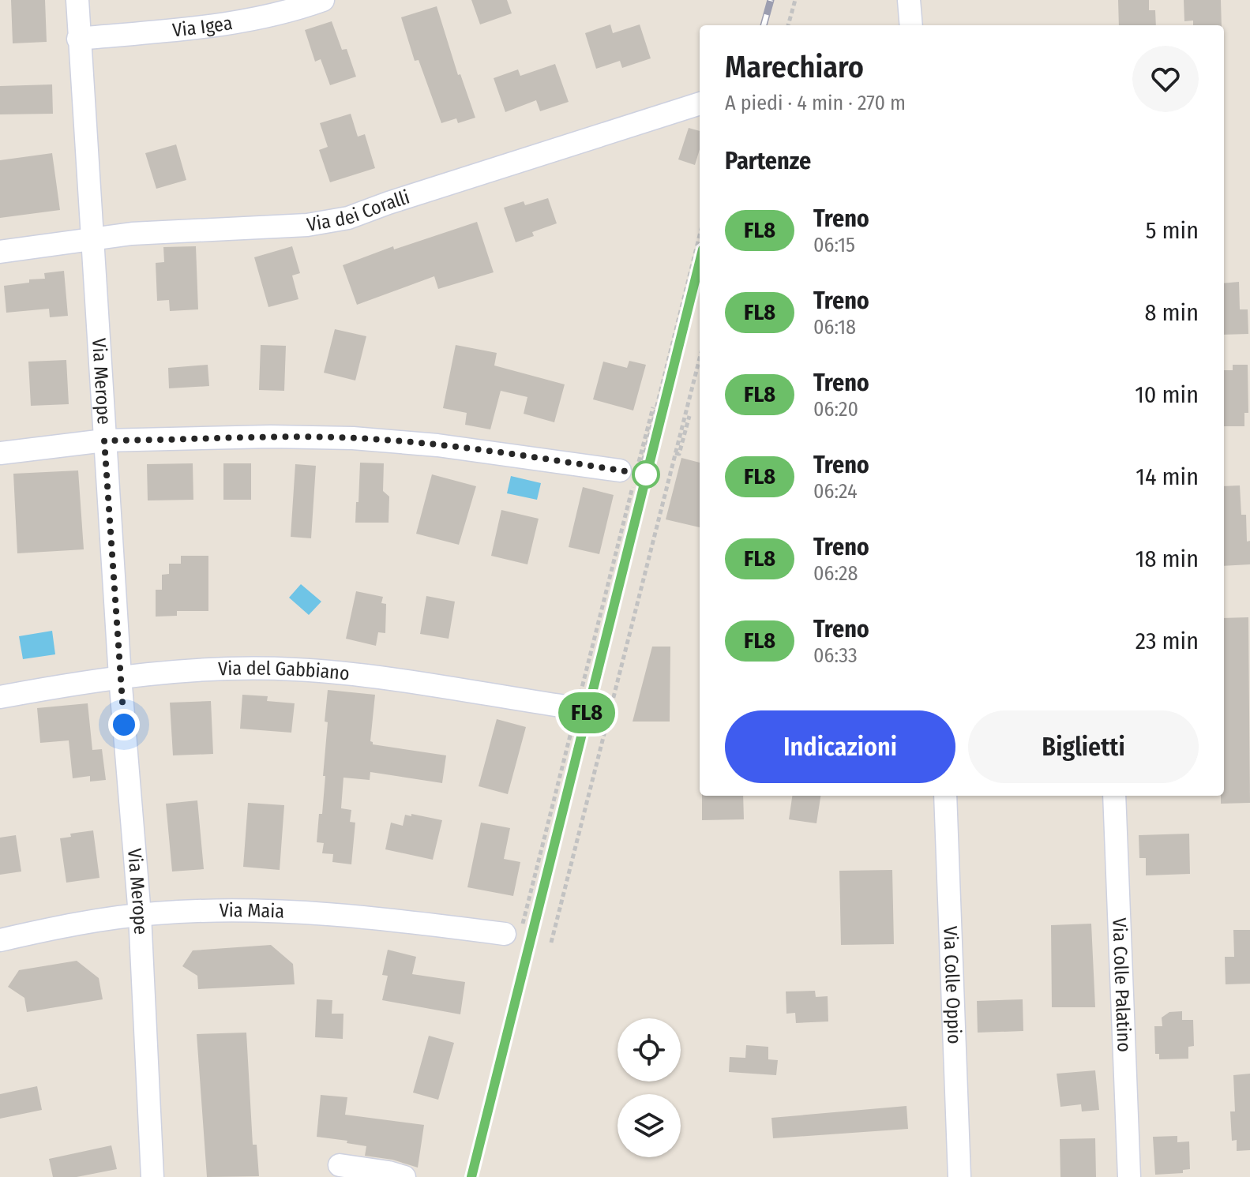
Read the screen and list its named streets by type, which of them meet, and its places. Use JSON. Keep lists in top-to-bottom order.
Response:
{
  "streets": {
    "street": [
      "Via Igea",
      "Via dei Coralli",
      "Via Merope",
      "Via del Gabbiano",
      "Via Maia",
      "Via Colle Oppio",
      "Via Colle Palatino"
    ]
  },
  "crossings": [
    ["Via Igea", "Via Merope"],
    ["Via dei Coralli", "Via Merope"],
    ["Via Merope", "Via del Gabbiano"],
    ["Via Merope", "Via Maia"]
  ],
  "page": {
    "on_map": "FL8",
    "heading": [
      ["Marechiaro", "A piedi · 4 min · 270 m"],
      "Partenze"
    ],
    "list": [
      {
        "mark": "FL8",
        "name": "Treno",
        "note": "06:15",
        "value": "5 min"
      },
      {
        "mark": "FL8",
        "name": "Treno",
        "note": "06:18",
        "value": "8 min"
      },
      {
        "mark": "FL8",
        "name": "Treno",
        "note": "06:20",
        "value": "10 min"
      },
      {
        "mark": "FL8",
        "name": "Treno",
        "note": "06:24",
        "value": "14 min"
      },
      {
        "mark": "FL8",
        "name": "Treno",
        "note": "06:28",
        "value": "18 min"
      },
      {
        "mark": "FL8",
        "name": "Treno",
        "note": "06:33",
        "value": "23 min"
      }
    ],
    "buttons": ["Indicazioni", "Biglietti"]
  }
}
